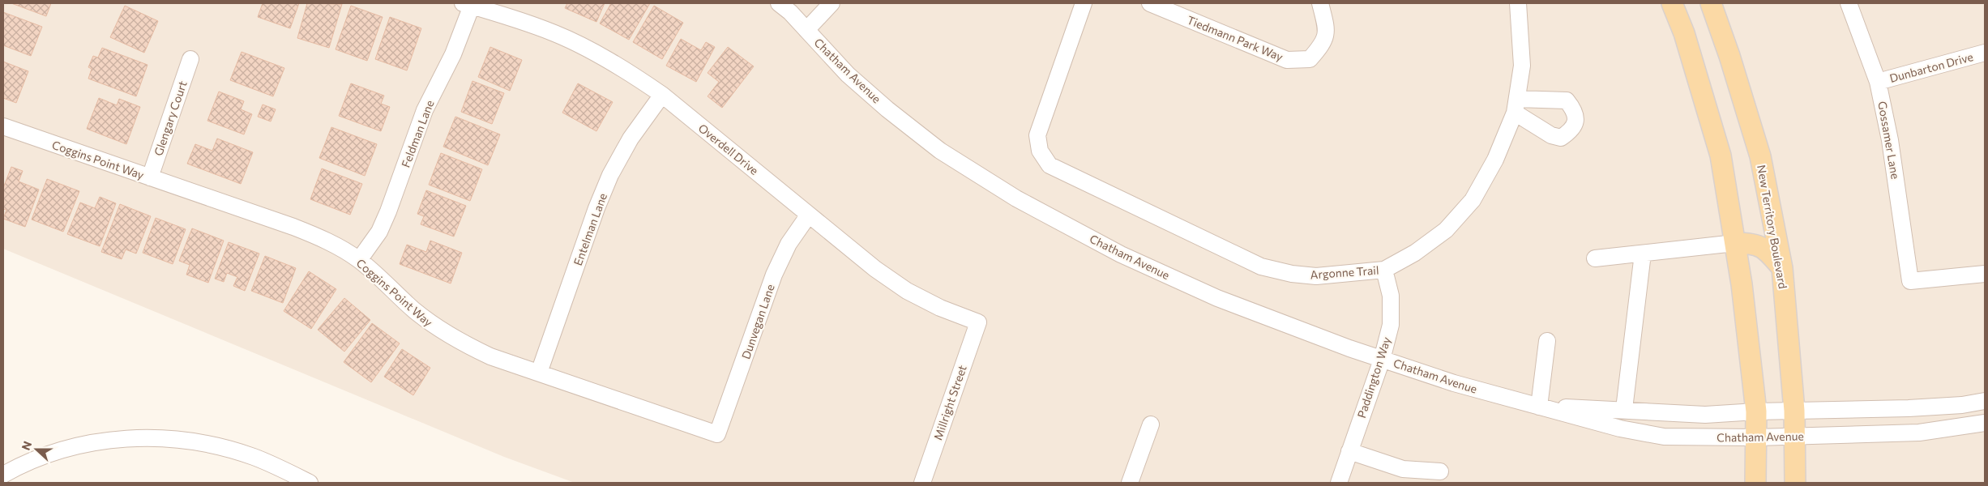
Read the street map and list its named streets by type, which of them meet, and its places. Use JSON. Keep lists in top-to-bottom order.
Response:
{
  "streets": {
    "main road": ["New Territory Boulevard"],
    "street": [
      "Tiedmann Park Way",
      "Dunbarton Drive",
      "Chatham Avenue",
      "Glengary Court",
      "Feldman Lane",
      "Gossamer Lane",
      "Overdell Drive",
      "Coggins Point Way",
      "Entelman Lane",
      "Argonne Trail",
      "Dunvegan Lane",
      "Paddington Way",
      "Millright Street"
    ]
  },
  "crossings": [
    ["Dunbarton Drive", "Gossamer Lane"],
    ["Chatham Avenue", "New Territory Boulevard"],
    ["Chatham Avenue", "Paddington Way"],
    ["Glengary Court", "Coggins Point Way"],
    ["Feldman Lane", "Overdell Drive"],
    ["Feldman Lane", "Coggins Point Way"],
    ["Overdell Drive", "Entelman Lane"],
    ["Overdell Drive", "Dunvegan Lane"],
    ["Overdell Drive", "Millright Street"],
    ["Coggins Point Way", "Entelman Lane"],
    ["Coggins Point Way", "Dunvegan Lane"],
    ["Argonne Trail", "Paddington Way"]
  ],
  "north": "left"
}
